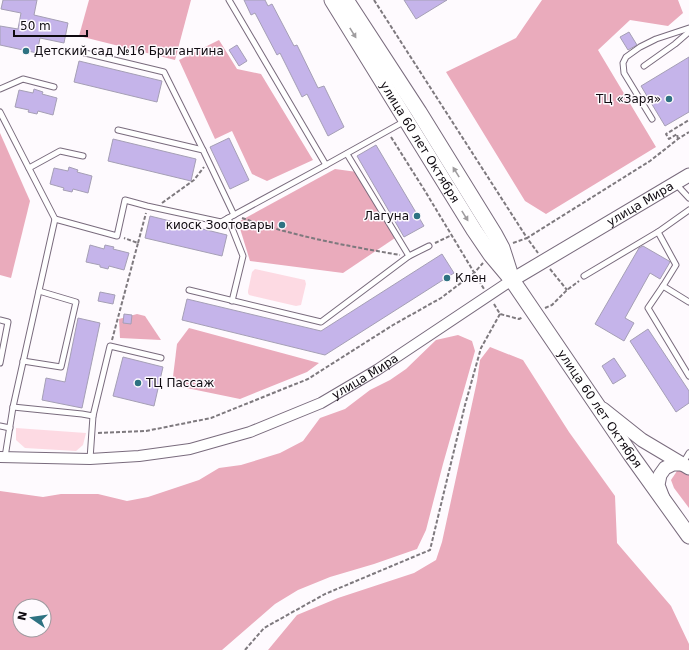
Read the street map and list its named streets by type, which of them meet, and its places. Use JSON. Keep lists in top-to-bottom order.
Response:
{
  "streets": {
    "main road": ["улица 60 лет Октября"],
    "street": ["улица Мира"]
  },
  "crossings": [
    ["улица 60 лет Октября", "улица Мира"]
  ],
  "places": [
    "Детский сад №16 Бригантина",
    "ТЦ «Заря»",
    "Лагуна",
    "киоск Зоотовары",
    "Клен",
    "ТЦ Пассаж"
  ],
  "scale_bar": "50 m",
  "north": "left"
}
